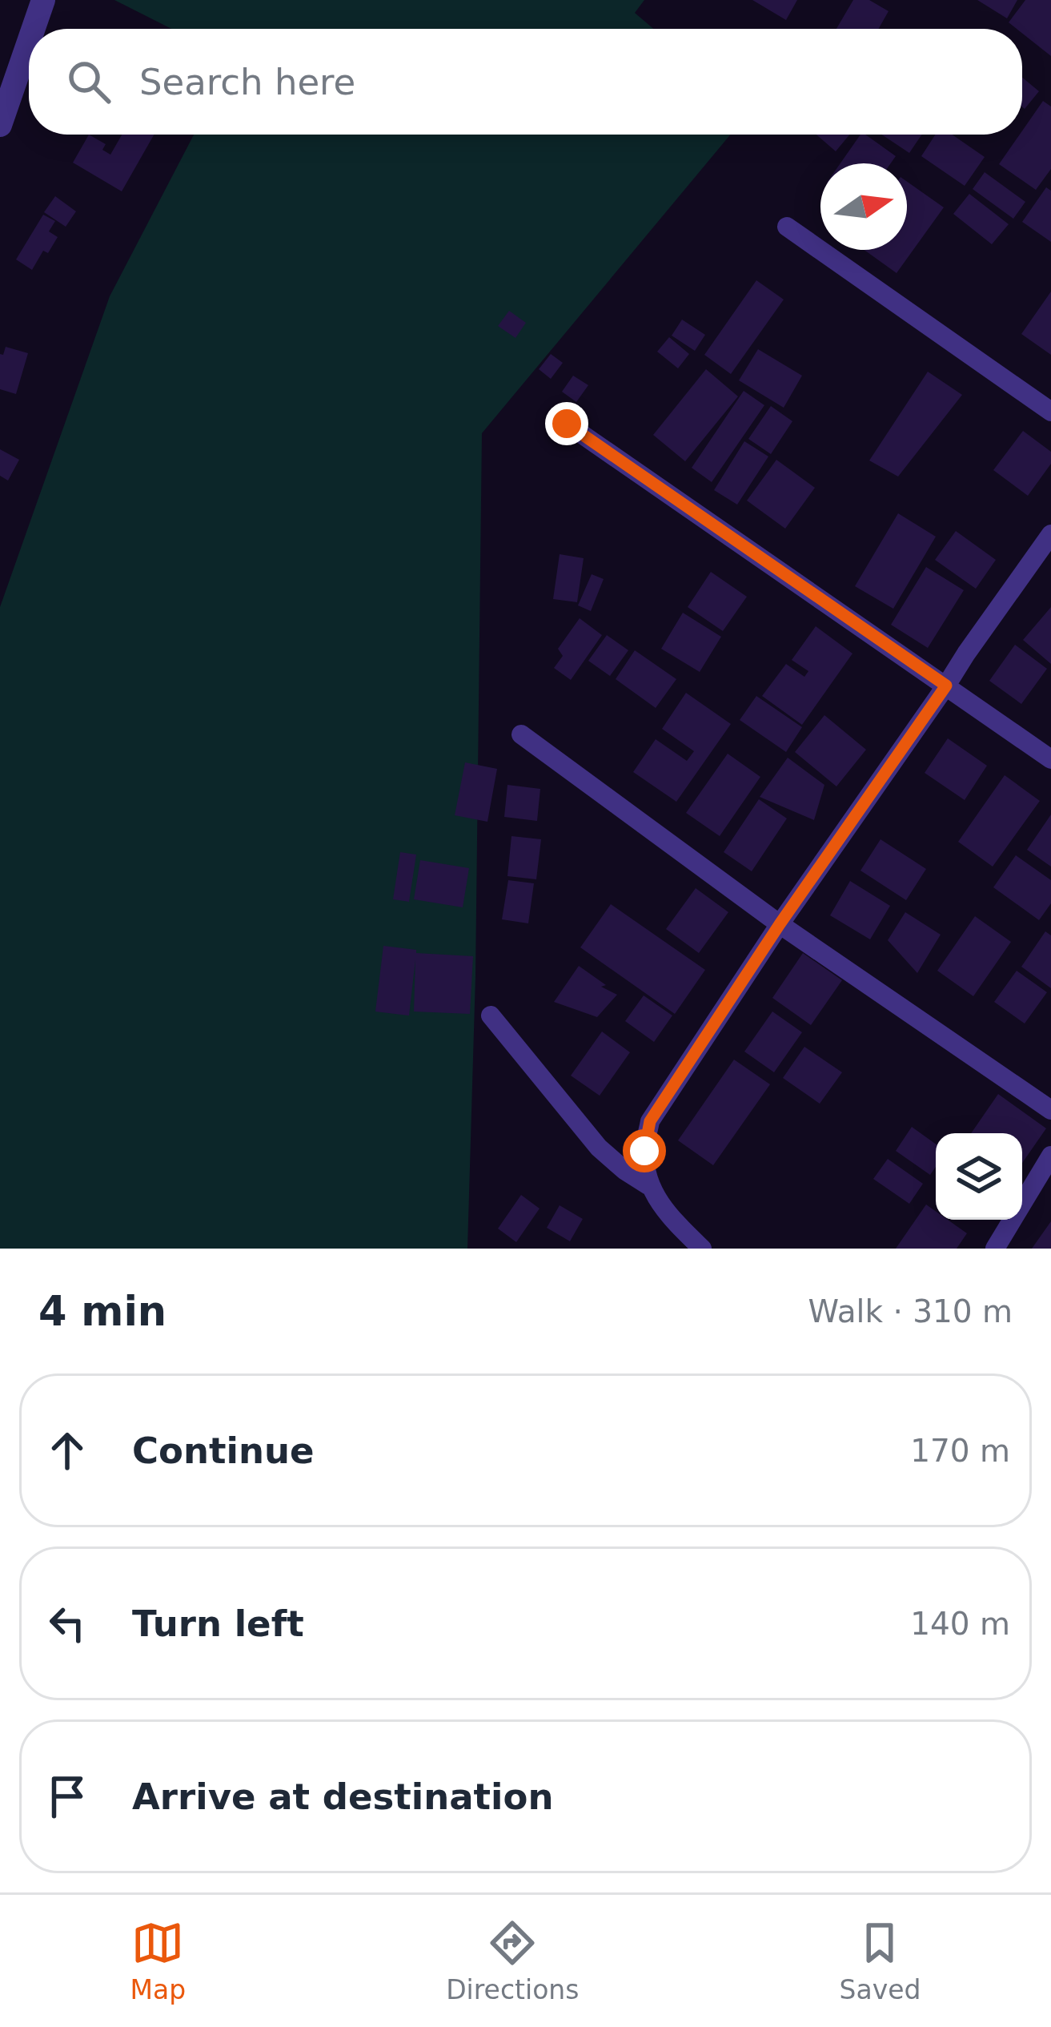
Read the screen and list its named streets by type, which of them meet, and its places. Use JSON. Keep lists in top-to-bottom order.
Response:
{
  "north": "right",
  "page": {
    "search": "Search here",
    "heading": ["4 min", "Walk · 310 m"],
    "list": [
      ["Continue", "170 m"],
      ["Turn left", "140 m"],
      "Arrive at destination"
    ],
    "nav": ["Map", "Directions", "Saved"]
  }
}
